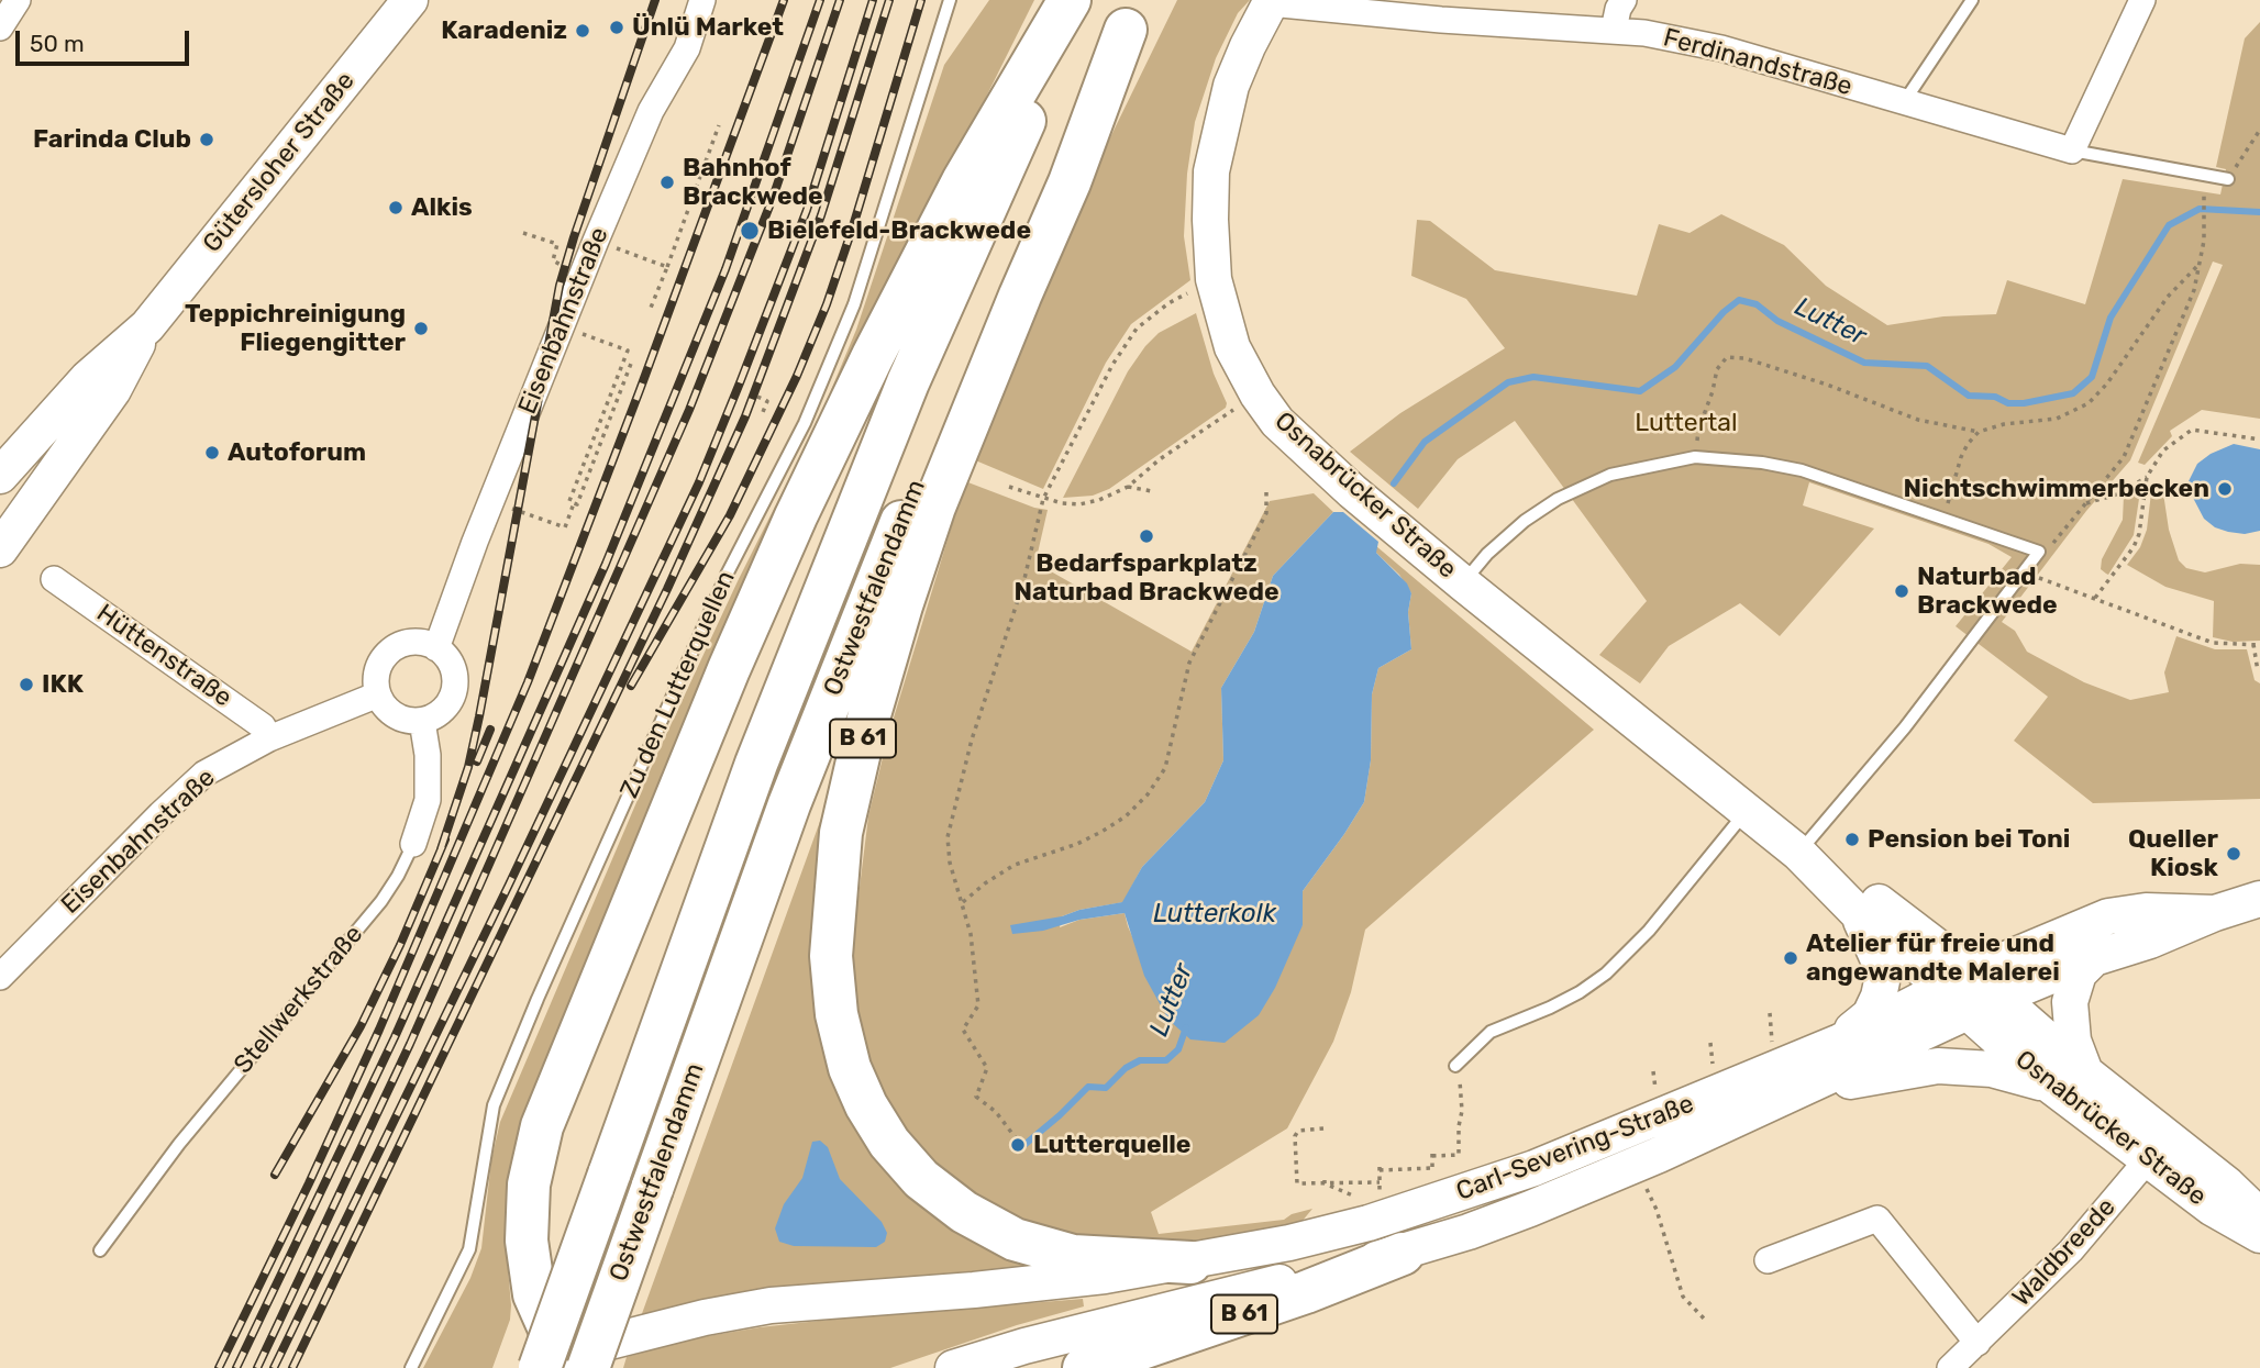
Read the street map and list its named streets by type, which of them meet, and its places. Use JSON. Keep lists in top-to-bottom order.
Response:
{
  "streets": {
    "highway": ["Ostwestfalendamm", "B 61"],
    "main road": ["Gütersloher Straße", "Osnabrücker Straße", "Carl-Severing-Straße"],
    "street": [
      "Ferdinandstraße",
      "Eisenbahnstraße",
      "Hüttenstraße",
      "Stellwerkstraße",
      "Waldbreede"
    ],
    "lane": ["Zu den Lutterquellen"]
  },
  "crossings": [
    ["Ferdinandstraße", "Osnabrücker Straße"],
    ["Eisenbahnstraße", "Hüttenstraße"],
    ["Eisenbahnstraße", "Stellwerkstraße"],
    ["Osnabrücker Straße", "Carl-Severing-Straße"],
    ["Osnabrücker Straße", "Waldbreede"],
    ["Ostwestfalendamm", "B 61"],
    ["Ostwestfalendamm", "Carl-Severing-Straße"],
    ["B 61", "Carl-Severing-Straße"]
  ],
  "water": ["Lutter", "Lutterkolk"],
  "parks": ["Luttertal"],
  "places": [
    "Ünlü Market",
    "Karadeniz",
    "Farinda Club",
    "Bahnhof Brackwede",
    "Alkis",
    "Bielefeld-Brackwede",
    "Teppichreinigung Fliegengitter",
    "Autoforum",
    "Nichtschwimmerbecken",
    "Bedarfsparkplatz Naturbad Brackwede",
    "Naturbad Brackwede",
    "IKK",
    "Pension bei Toni",
    "Queller Kiosk",
    "Atelier für freie und angewandte Malerei",
    "Lutterquelle"
  ],
  "scale_bar": "50 m"
}
